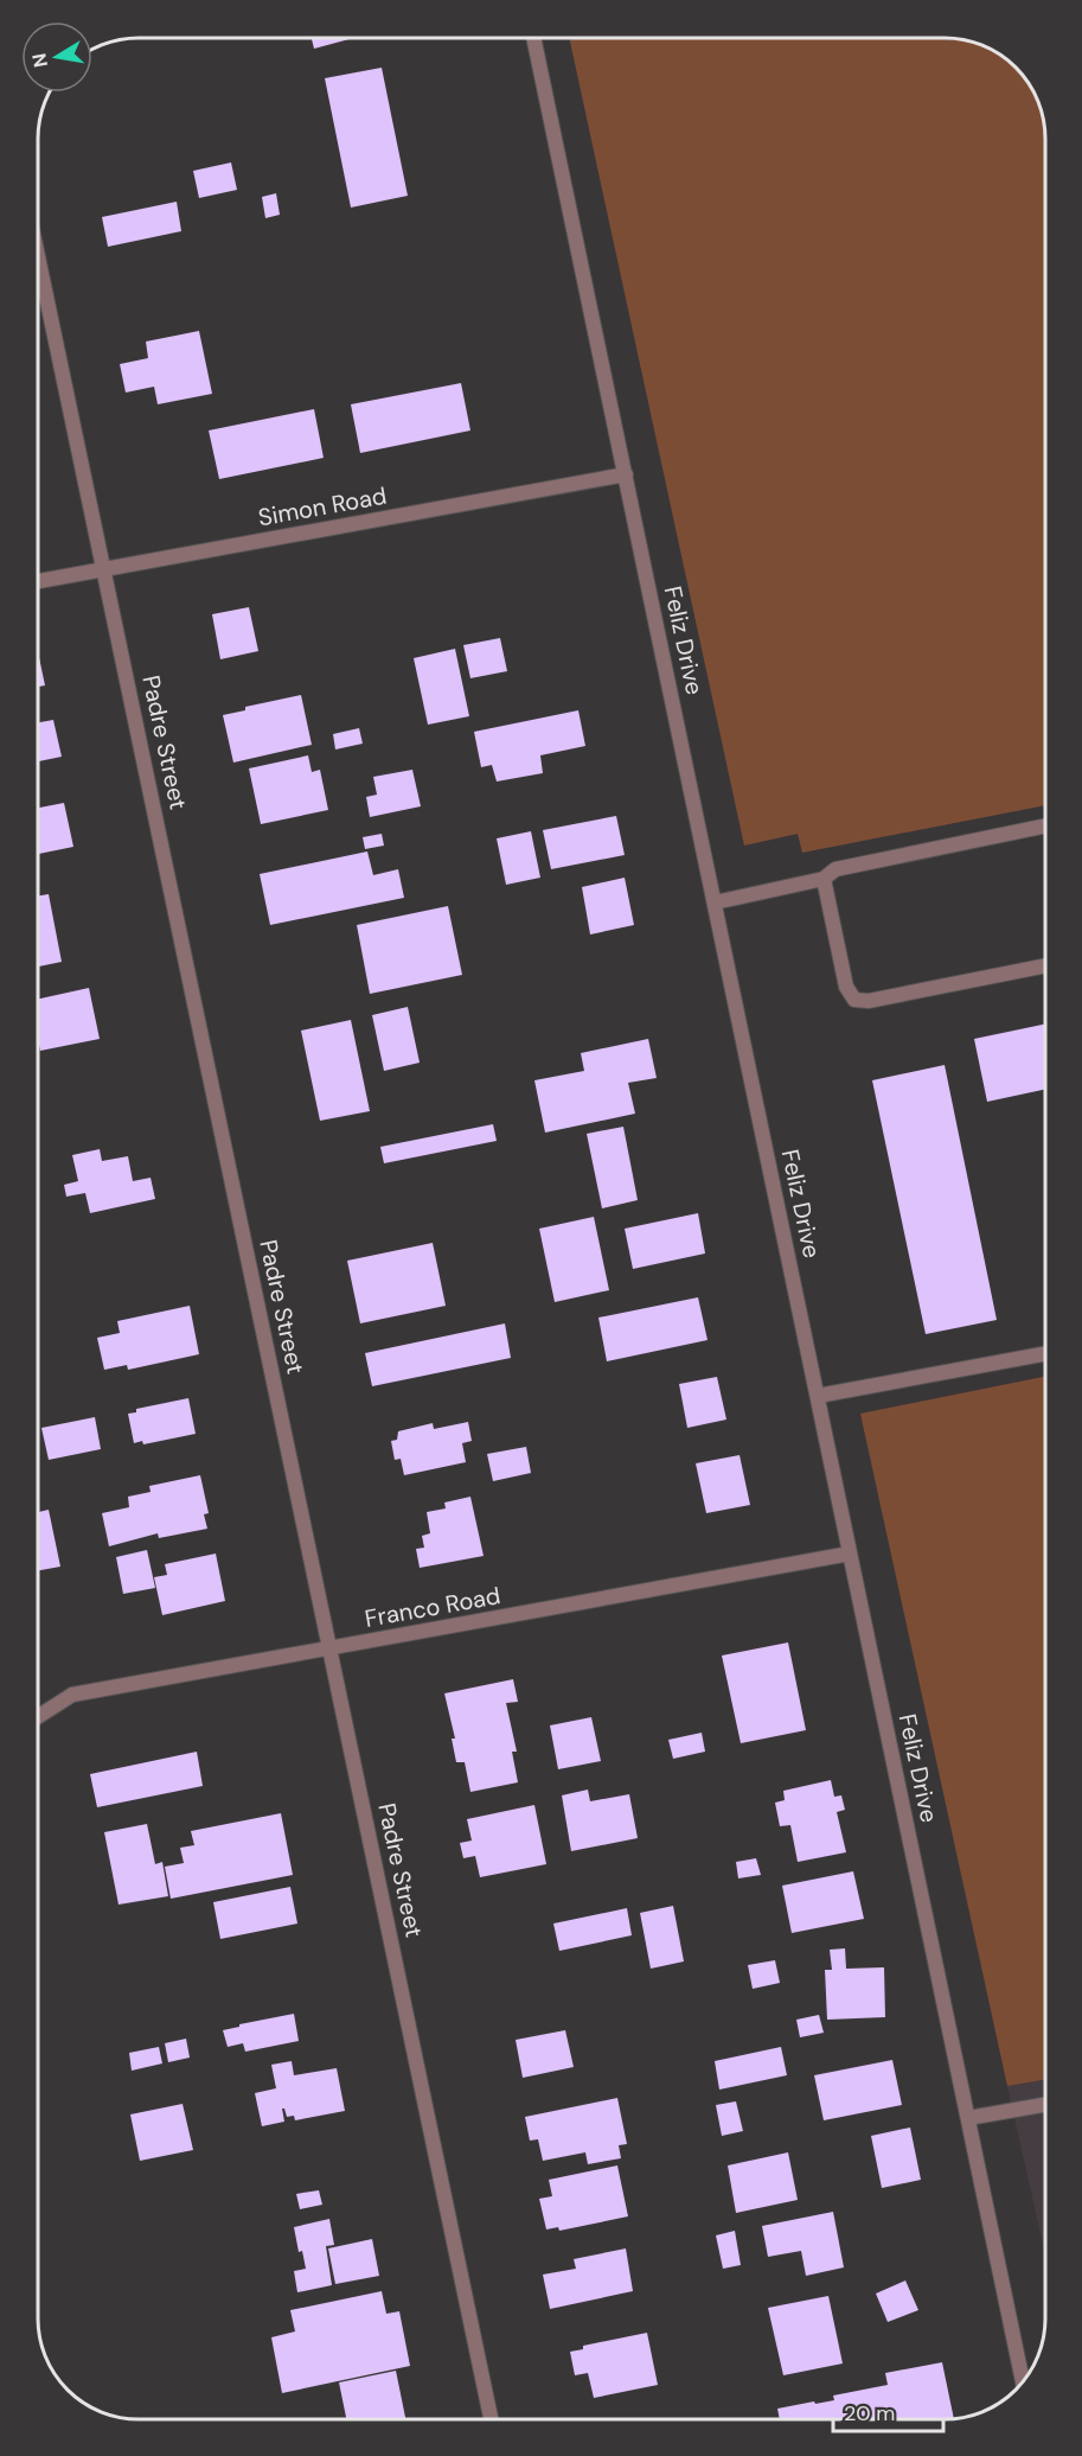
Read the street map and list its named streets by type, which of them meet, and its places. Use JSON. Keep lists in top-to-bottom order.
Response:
{
  "streets": {
    "street": [
      "Simon Road",
      "Feliz Drive",
      "Padre Street",
      "Franco Road"
    ]
  },
  "crossings": [
    ["Simon Road", "Feliz Drive"],
    ["Simon Road", "Padre Street"],
    ["Feliz Drive", "Franco Road"],
    ["Padre Street", "Franco Road"]
  ],
  "scale_bar": "20 m",
  "north": "left"
}
